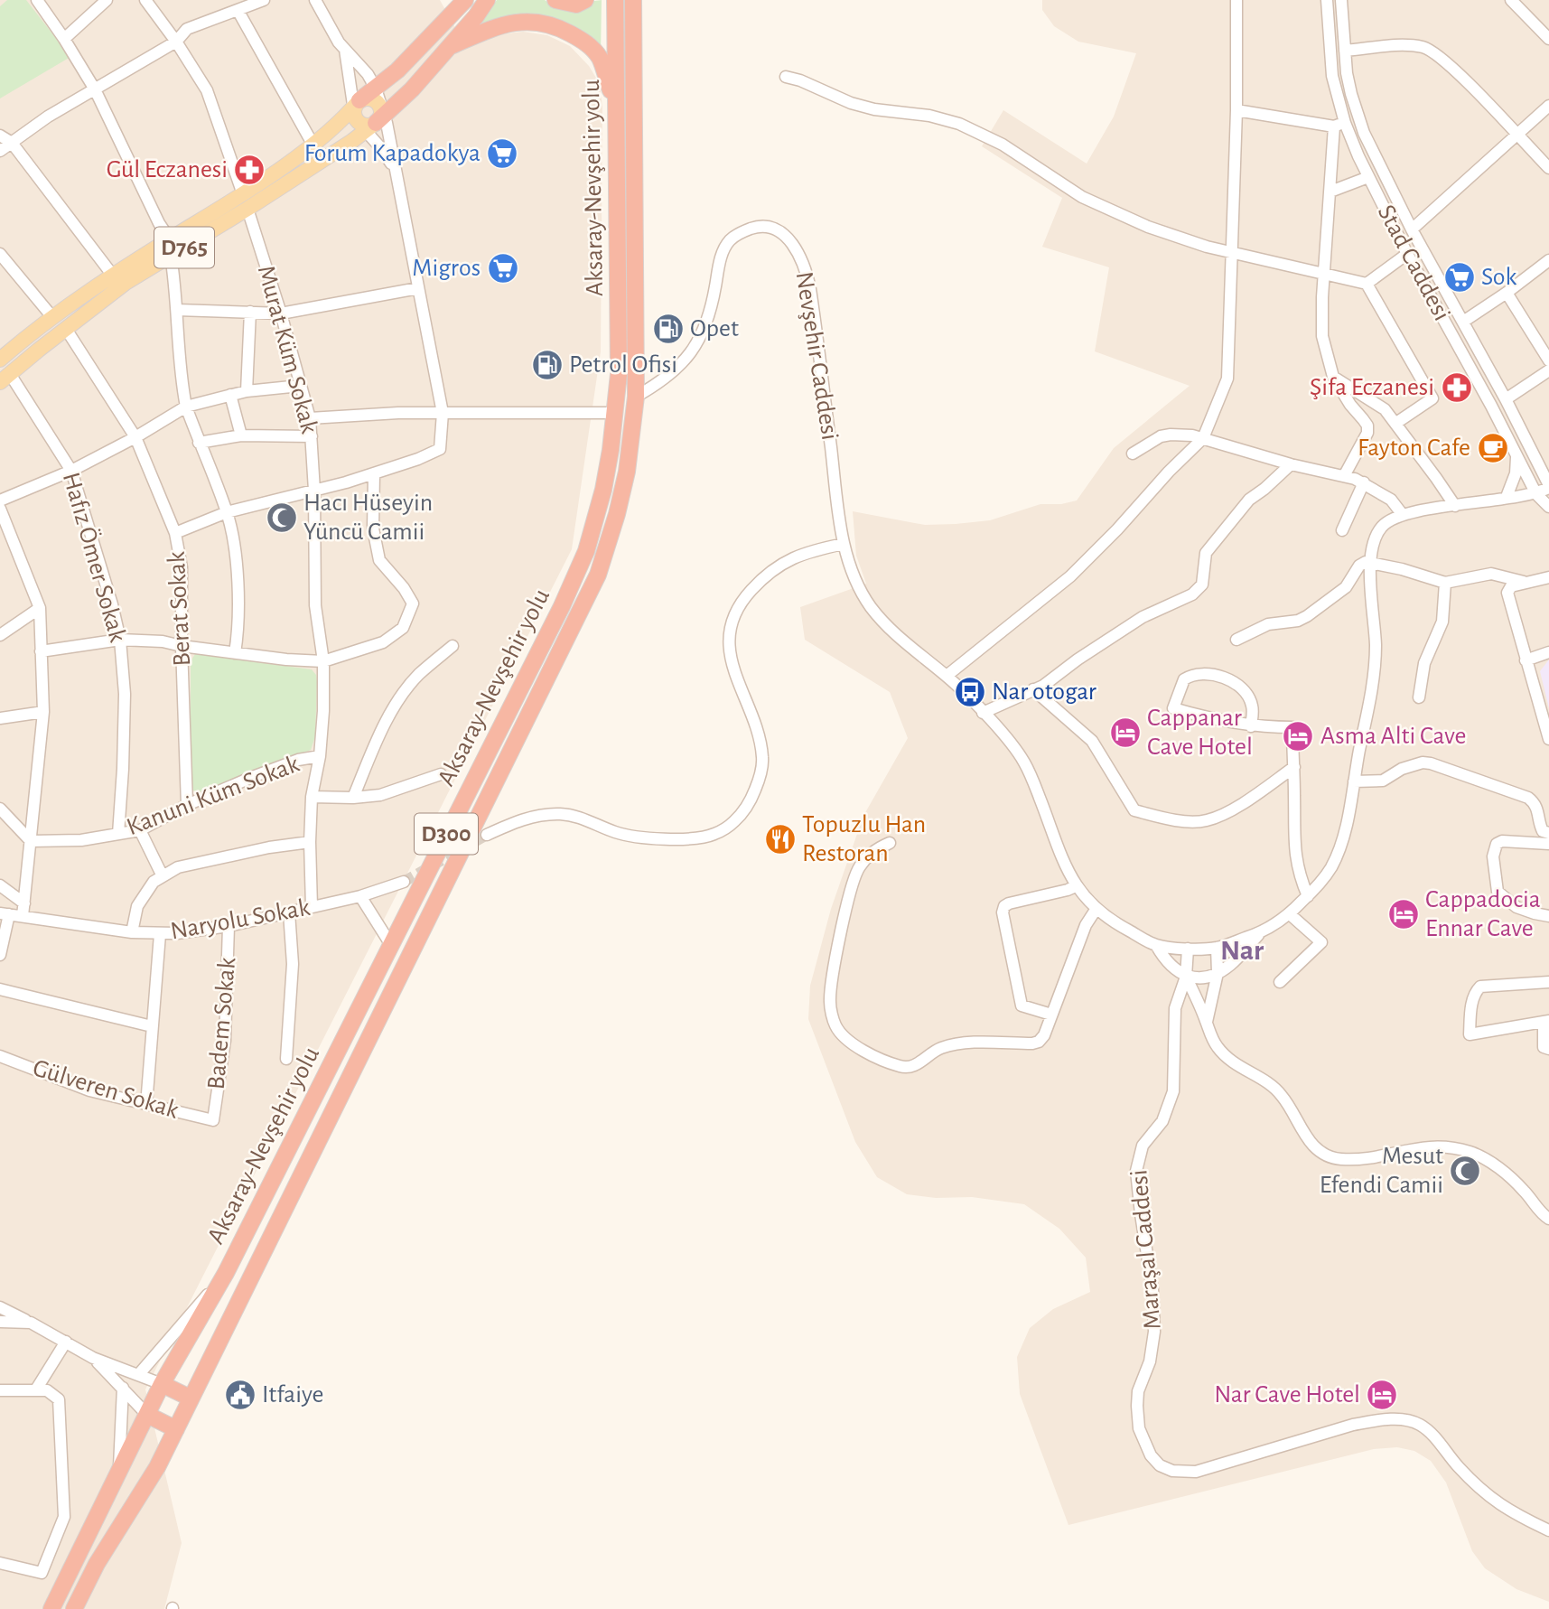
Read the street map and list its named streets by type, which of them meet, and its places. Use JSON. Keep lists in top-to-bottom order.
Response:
{
  "streets": {
    "highway": ["Aksaray-Nevşehir yolu", "D765", "D300"],
    "street": [
      "Stad Caddesi",
      "Murat Küm Sokak",
      "Nevşehir Caddesi",
      "Hafız Ömer Sokak",
      "Berat Sokak",
      "Kanuni Küm Sokak",
      "Naryolu Sokak",
      "Badem Sokak",
      "Gülveren Sokak",
      "Maraşal Caddesi"
    ]
  },
  "crossings": [
    ["Aksaray-Nevşehir yolu", "Nevşehir Caddesi"],
    ["D765", "Murat Küm Sokak"],
    ["D765", "Hafız Ömer Sokak"],
    ["D765", "Berat Sokak"],
    ["Murat Küm Sokak", "Kanuni Küm Sokak"],
    ["Murat Küm Sokak", "Naryolu Sokak"],
    ["Hafız Ömer Sokak", "Kanuni Küm Sokak"],
    ["Berat Sokak", "Kanuni Küm Sokak"],
    ["Naryolu Sokak", "Badem Sokak"],
    ["Badem Sokak", "Gülveren Sokak"]
  ],
  "districts": ["Nar"],
  "places": {
    "supermarket": ["Forum Kapadokya", "Migros", "Sok"],
    "pharmacy": ["Gül Eczanesi", "Şifa Eczanesi"],
    "fuel station": ["Opet", "Petrol Ofisi"],
    "cafe": ["Fayton Cafe"],
    "mosque": ["Hacı Hüseyin Yüncü Camii", "Mesut Efendi Camii"],
    "bus stop": ["Nar otogar"],
    "hotel": [
      "Cappanar Cave Hotel",
      "Asma Alti Cave",
      "Cappadocia Ennar Cave",
      "Nar Cave Hotel"
    ],
    "restaurant": ["Topuzlu Han Restoran"],
    "public building": ["Itfaiye"]
  }
}
